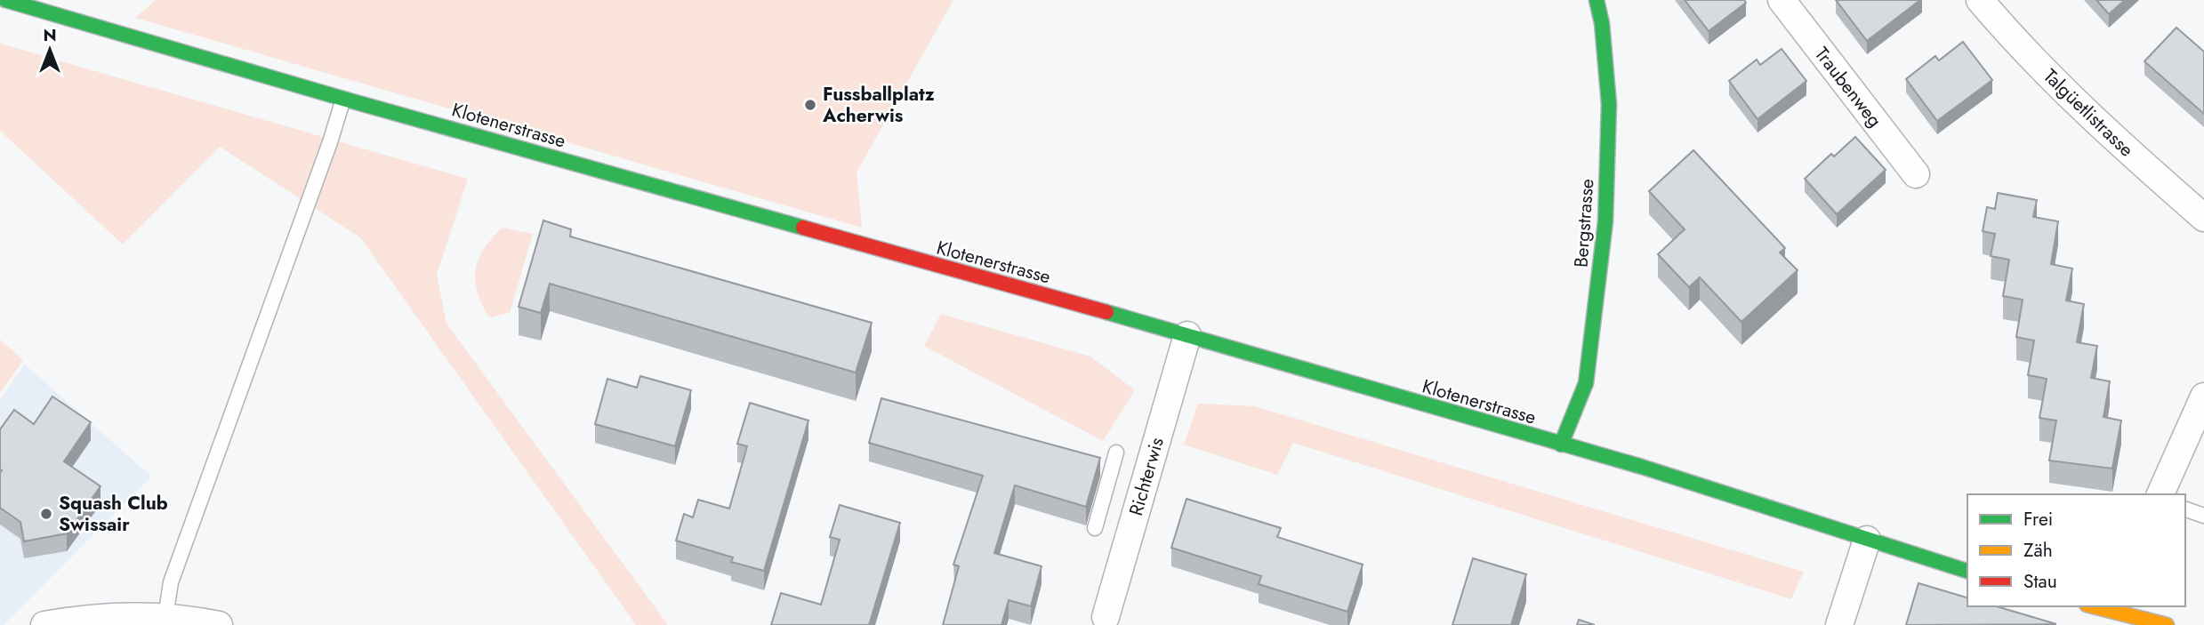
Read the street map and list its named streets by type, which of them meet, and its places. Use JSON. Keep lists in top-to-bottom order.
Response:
{
  "streets": {
    "main road": ["Klotenerstrasse", "Bergstrasse"],
    "street": ["Traubenweg", "Talgüetlistrasse", "Richterwis"]
  },
  "crossings": [
    ["Klotenerstrasse", "Bergstrasse"],
    ["Klotenerstrasse", "Richterwis"]
  ],
  "places": ["Fussballplatz Acherwis", "Squash Club Swissair"],
  "legend": ["Frei", "Zäh", "Stau"],
  "north": "top"
}
